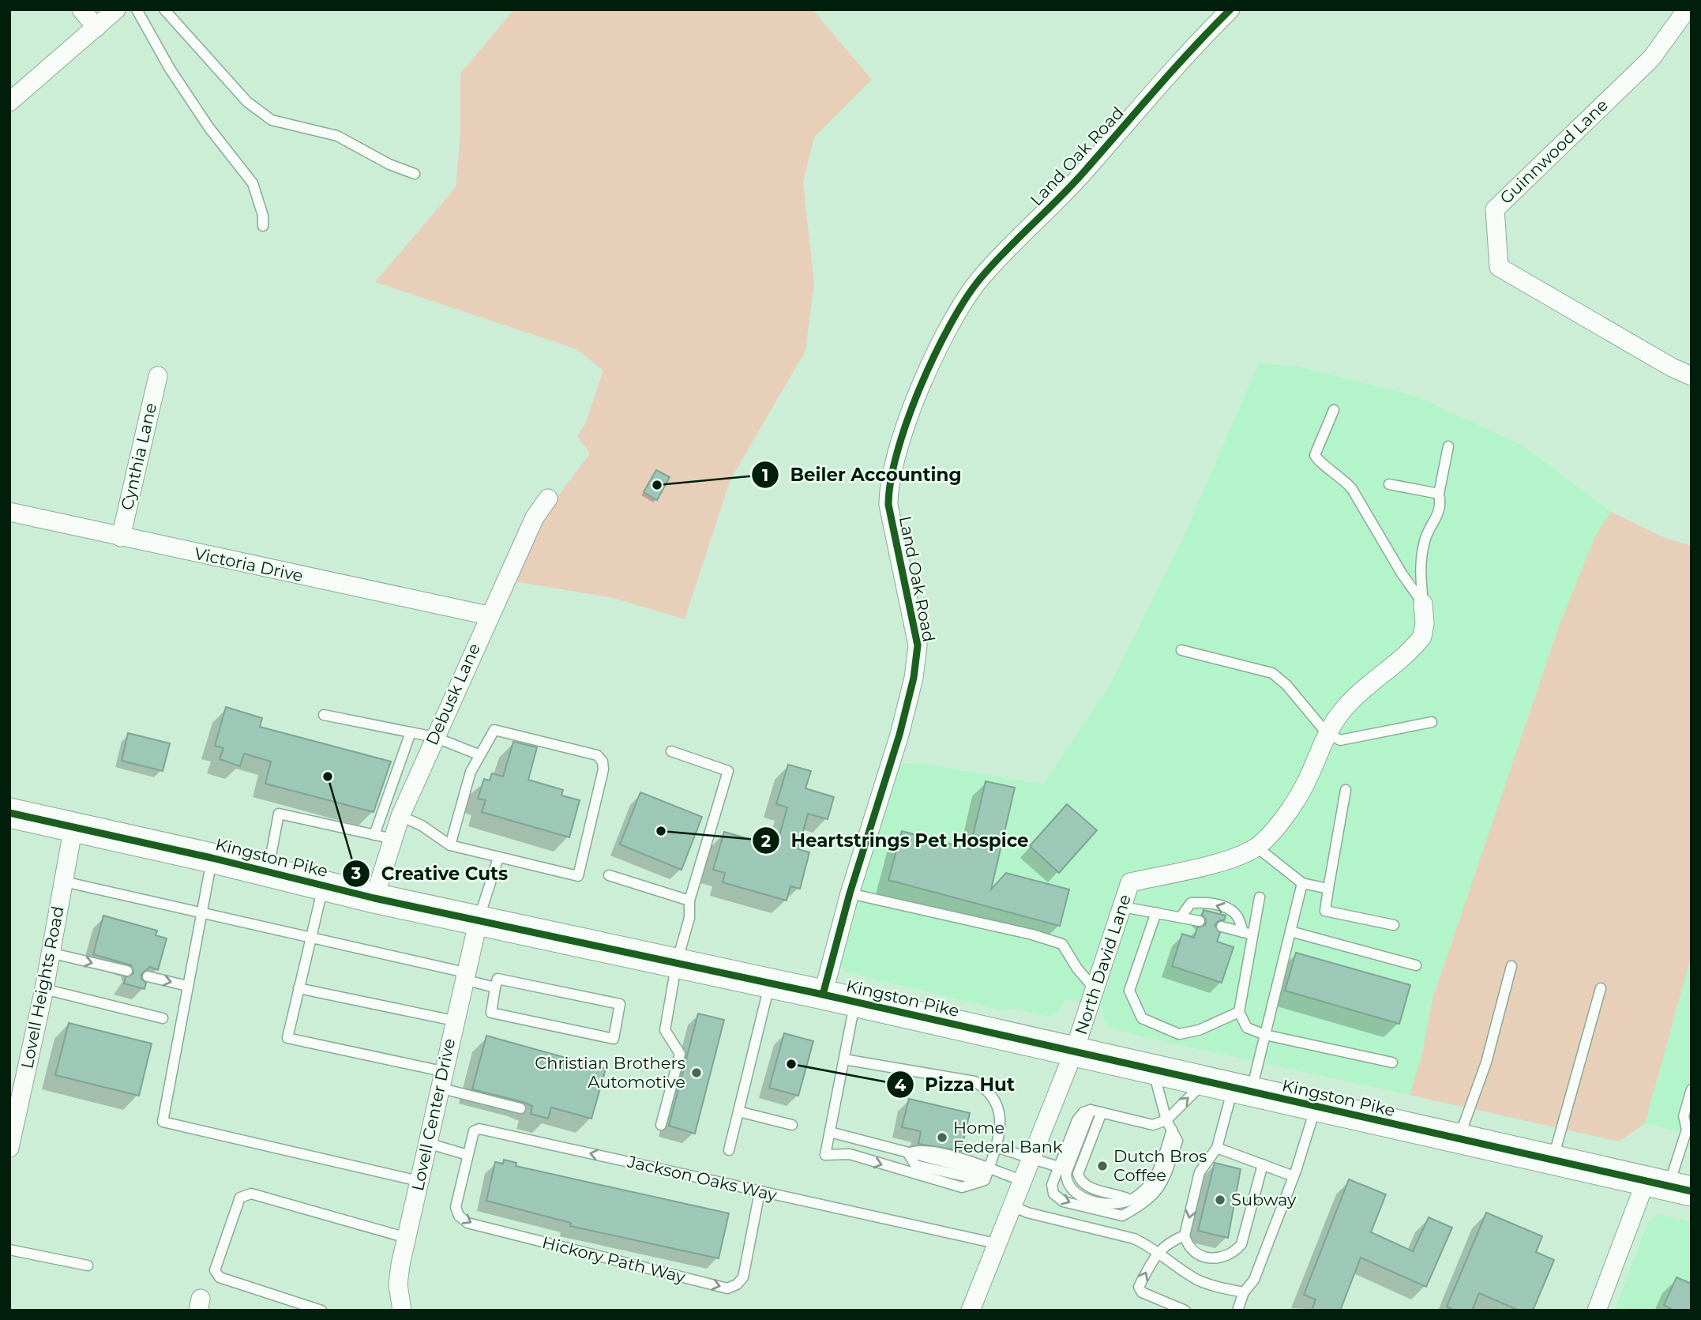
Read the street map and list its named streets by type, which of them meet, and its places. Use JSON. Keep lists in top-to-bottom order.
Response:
{
  "streets": {
    "main road": ["Kingston Pike"],
    "street": [
      "Guinnwood Lane",
      "Land Oak Road",
      "Cynthia Lane",
      "Victoria Drive",
      "Debusk Lane",
      "North David Lane",
      "Lovell Heights Road",
      "Lovell Center Drive"
    ],
    "lane": ["Jackson Oaks Way", "Hickory Path Way"]
  },
  "crossings": [
    ["Land Oak Road", "Kingston Pike"],
    ["Cynthia Lane", "Victoria Drive"],
    ["Victoria Drive", "Debusk Lane"],
    ["Debusk Lane", "Kingston Pike"],
    ["Kingston Pike", "North David Lane"],
    ["Kingston Pike", "Lovell Heights Road"],
    ["Kingston Pike", "Lovell Center Drive"],
    ["North David Lane", "Jackson Oaks Way"],
    ["Jackson Oaks Way", "Hickory Path Way"]
  ],
  "places": [
    "Beiler Accounting",
    "Creative Cuts",
    "Heartstrings Pet Hospice",
    "Pizza Hut",
    "Christian Brothers Automotive",
    "Home Federal Bank",
    "Dutch Bros Coffee",
    "Subway"
  ]
}
